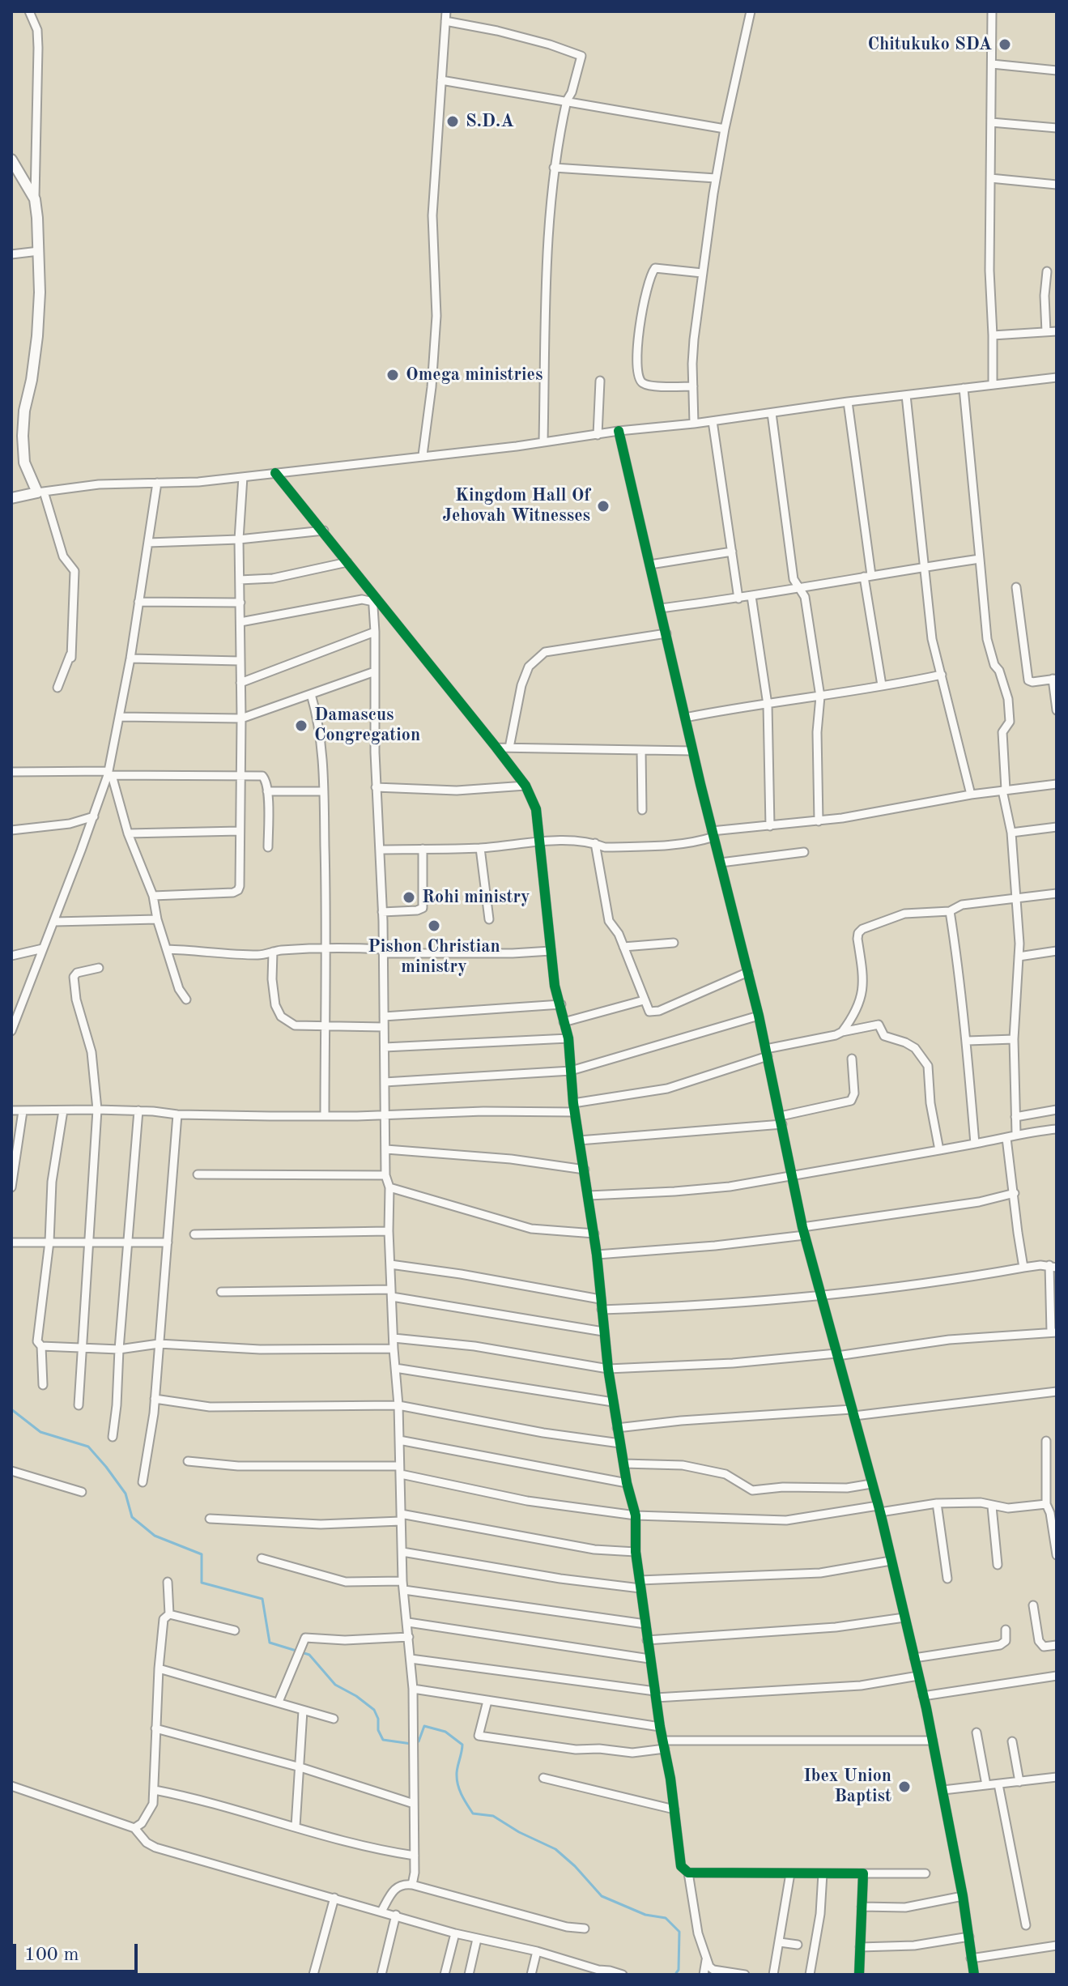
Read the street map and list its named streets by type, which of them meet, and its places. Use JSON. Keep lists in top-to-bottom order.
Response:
{
  "places": [
    "Chitukuko SDA",
    "S.D.A",
    "Omega ministries",
    "Kingdom Hall Of Jehovah Witnesses",
    "Damascus Congregation",
    "Rohi ministry",
    "Pishon Christian ministry",
    "Ibex Union Baptist"
  ],
  "scale_bar": "100 m"
}
